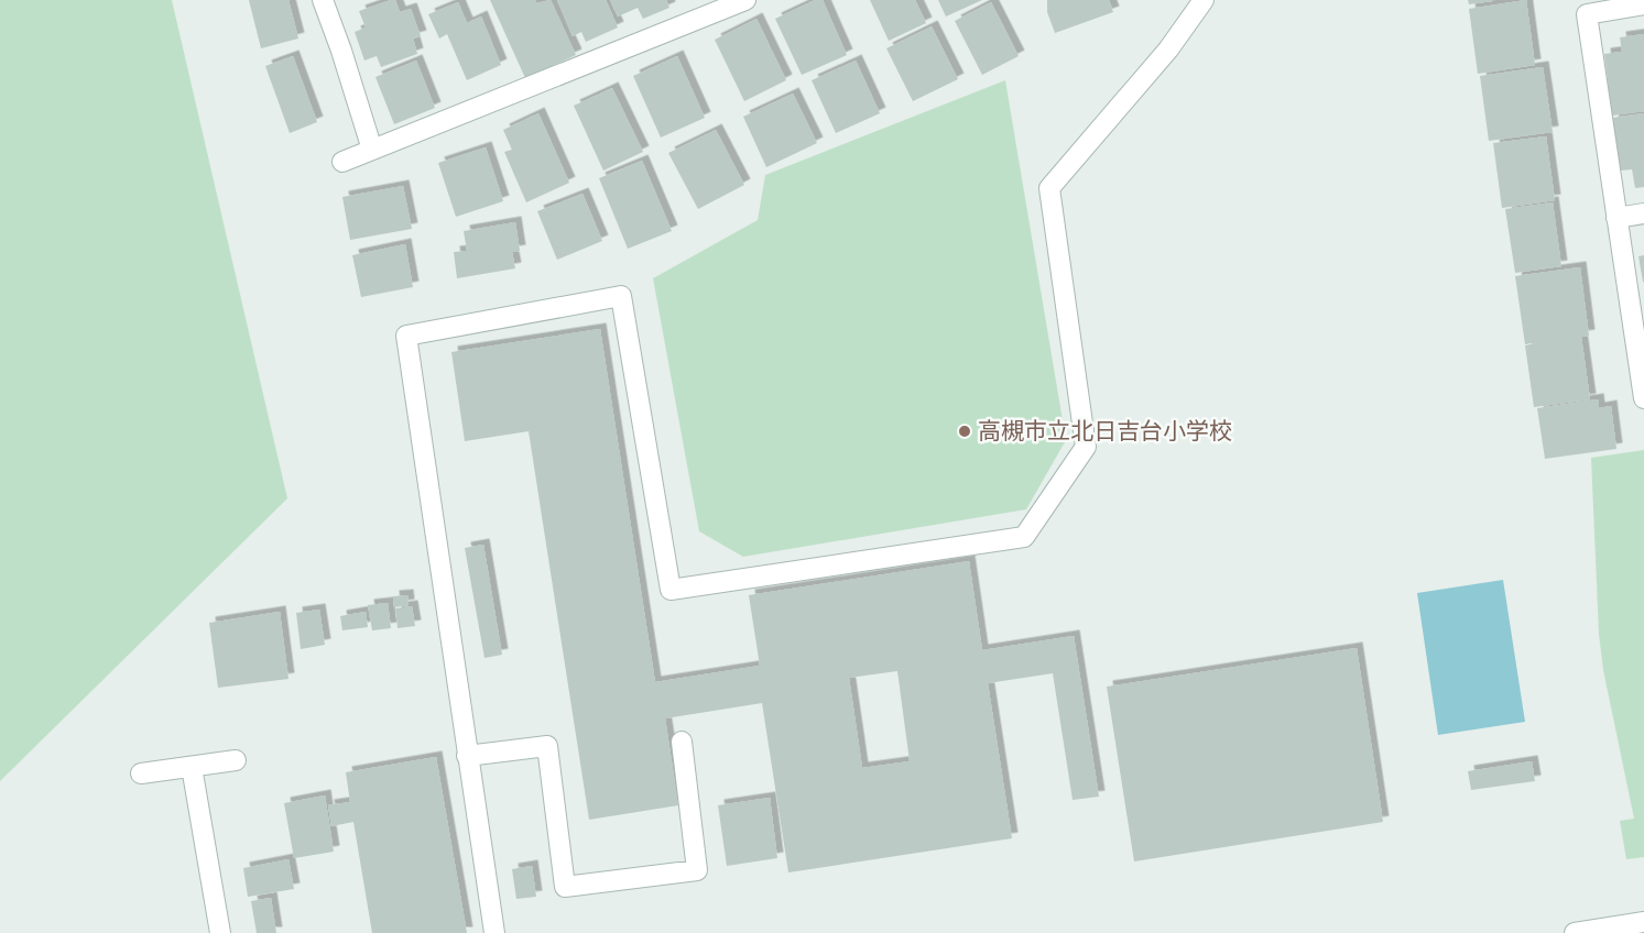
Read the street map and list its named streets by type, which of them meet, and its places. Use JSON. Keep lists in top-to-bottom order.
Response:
{
  "places": ["高槻市立北日吉台小学校"]
}
